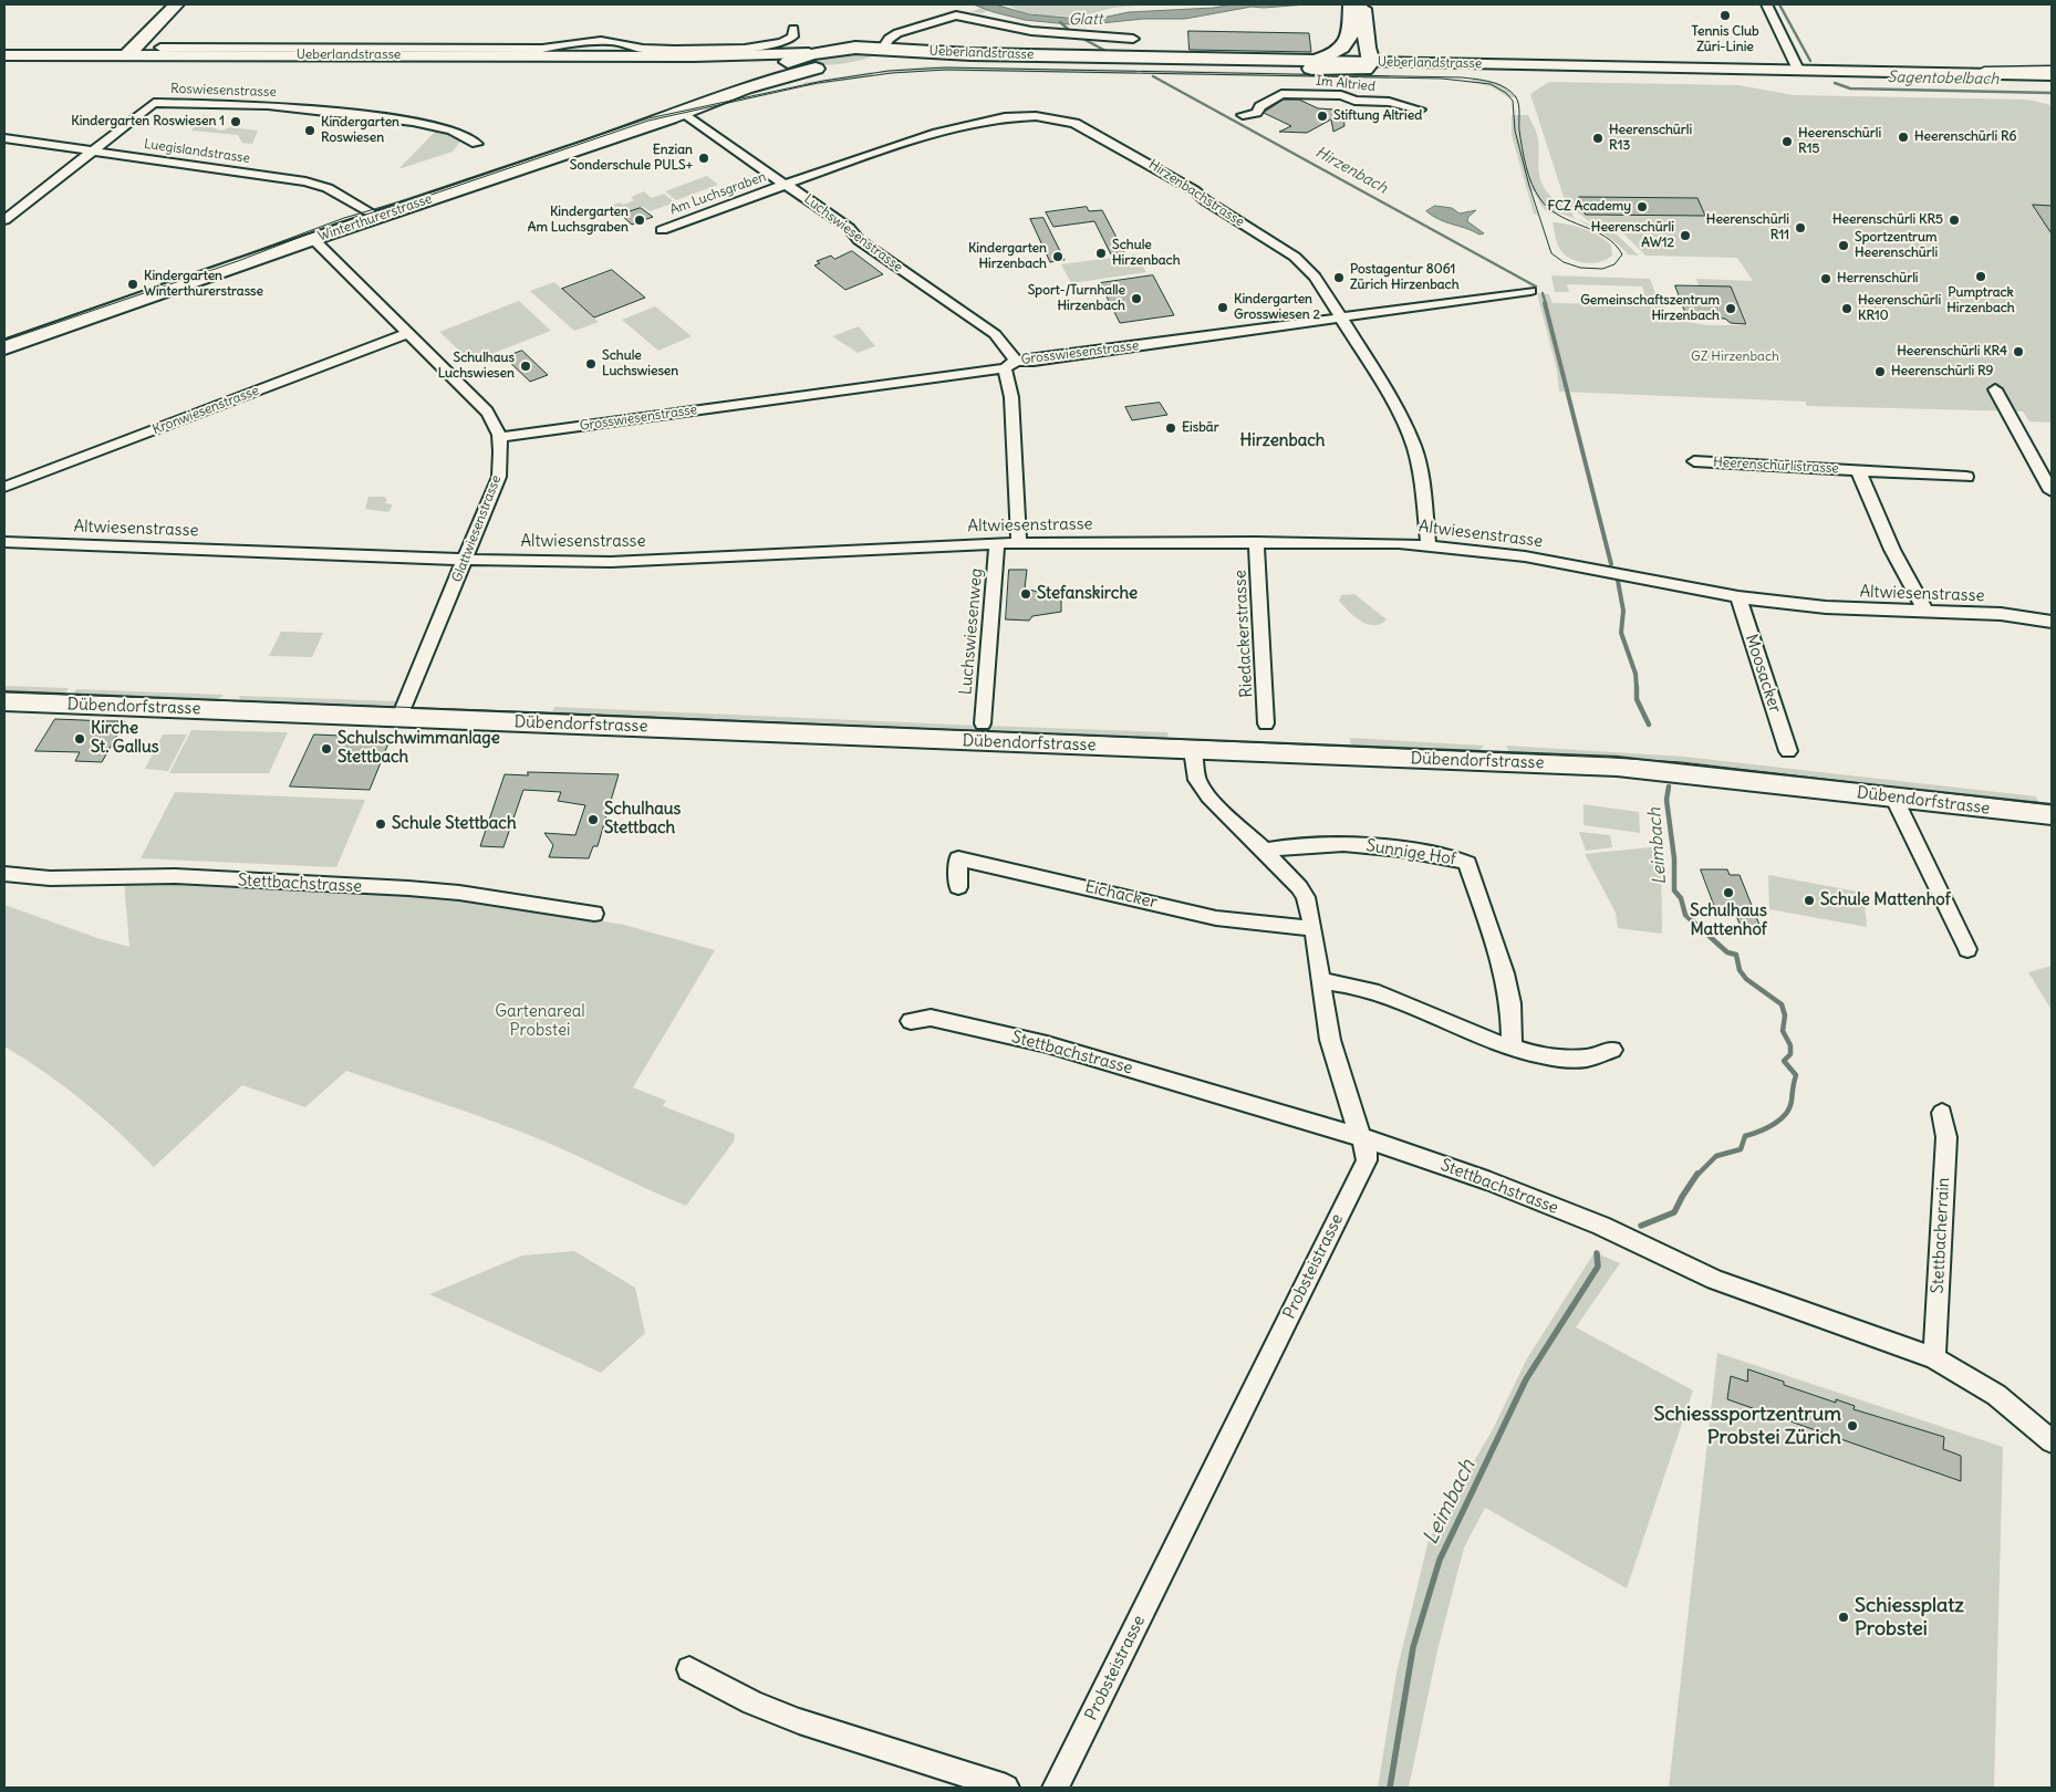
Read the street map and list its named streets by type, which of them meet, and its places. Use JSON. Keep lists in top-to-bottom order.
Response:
{
  "streets": {
    "main road": ["Ueberlandstrasse", "Winterthurerstrasse", "Dübendorfstrasse"],
    "street": [
      "Im Altried",
      "Roswiesenstrasse",
      "Luegislandstrasse",
      "Am Luchsgraben",
      "Hirzenbachstrasse",
      "Luchswiesenstrasse",
      "Grosswiesenstrasse",
      "Kronwiesenstrasse",
      "Heerenschürlistrasse",
      "Altwiesenstrasse",
      "Glattwiesenstrasse",
      "Luchswiesenweg",
      "Riedackerstrasse",
      "Moosacker",
      "Sunnige Hof",
      "Stettbachstrasse",
      "Eichacker",
      "Stettbacherrain",
      "Probsteistrasse"
    ]
  },
  "crossings": [
    ["Ueberlandstrasse", "Winterthurerstrasse"],
    ["Roswiesenstrasse", "Luegislandstrasse"],
    ["Luegislandstrasse", "Winterthurerstrasse"],
    ["Am Luchsgraben", "Hirzenbachstrasse"],
    ["Am Luchsgraben", "Luchswiesenstrasse"],
    ["Hirzenbachstrasse", "Luchswiesenstrasse"],
    ["Hirzenbachstrasse", "Grosswiesenstrasse"],
    ["Hirzenbachstrasse", "Altwiesenstrasse"],
    ["Winterthurerstrasse", "Luchswiesenstrasse"],
    ["Winterthurerstrasse", "Glattwiesenstrasse"],
    ["Luchswiesenstrasse", "Grosswiesenstrasse"],
    ["Luchswiesenstrasse", "Altwiesenstrasse"],
    ["Grosswiesenstrasse", "Glattwiesenstrasse"],
    ["Kronwiesenstrasse", "Glattwiesenstrasse"],
    ["Heerenschürlistrasse", "Altwiesenstrasse"],
    ["Altwiesenstrasse", "Glattwiesenstrasse"],
    ["Altwiesenstrasse", "Luchswiesenweg"],
    ["Altwiesenstrasse", "Riedackerstrasse"],
    ["Altwiesenstrasse", "Moosacker"],
    ["Glattwiesenstrasse", "Dübendorfstrasse"],
    ["Dübendorfstrasse", "Probsteistrasse"],
    ["Sunnige Hof", "Probsteistrasse"],
    ["Stettbachstrasse", "Stettbacherrain"],
    ["Stettbachstrasse", "Probsteistrasse"],
    ["Eichacker", "Probsteistrasse"]
  ],
  "districts": ["Hirzenbach"],
  "water": [
    "Glatt",
    "Sagentobelbach",
    "Hirzenbach",
    "Leimbach"
  ],
  "parks": ["GZ Hirzenbach", "Gartenareal Probstei"],
  "places": [
    "Tennis Club Züri-Linie",
    "Stiftung Altried",
    "Kindergarten Roswiesen 1",
    "Kindergarten Roswiesen",
    "Heerenschürli R6",
    "Heerenschürli R13",
    "Heerenschürli R15",
    "Enzian Sonderschule PULS+",
    "FCZ Academy",
    "Kindergarten Am Luchsgraben",
    "Heerenschürli KR5",
    "Heerenschürli R11",
    "Heerenschürli AW12",
    "Sportzentrum Heerenschürli",
    "Schule Hirzenbach",
    "Kindergarten Hirzenbach",
    "Pumptrack Hirzenbach",
    "Postagentur 8061 Zürich Hirzenbach",
    "Herrenschürli",
    "Kindergarten Winterthurerstrasse",
    "Sport-/Turnhalle Hirzenbach",
    "Kindergarten Grosswiesen 2",
    "Gemeinschaftszentrum Hirzenbach",
    "Heerenschürli KR10",
    "Heerenschürli KR4",
    "Schule Luchswiesen",
    "Schulhaus Luchswiesen",
    "Heerenschürli R9",
    "Eisbär",
    "Stefanskirche",
    "Kirche St. Gallus",
    "Schulschwimmanlage Stettbach",
    "Schulhaus Stettbach",
    "Schule Stettbach",
    "Schulhaus Mattenhof",
    "Schule Mattenhof",
    "Schiesssportzentrum Probstei Zürich",
    "Schiessplatz Probstei"
  ]
}
